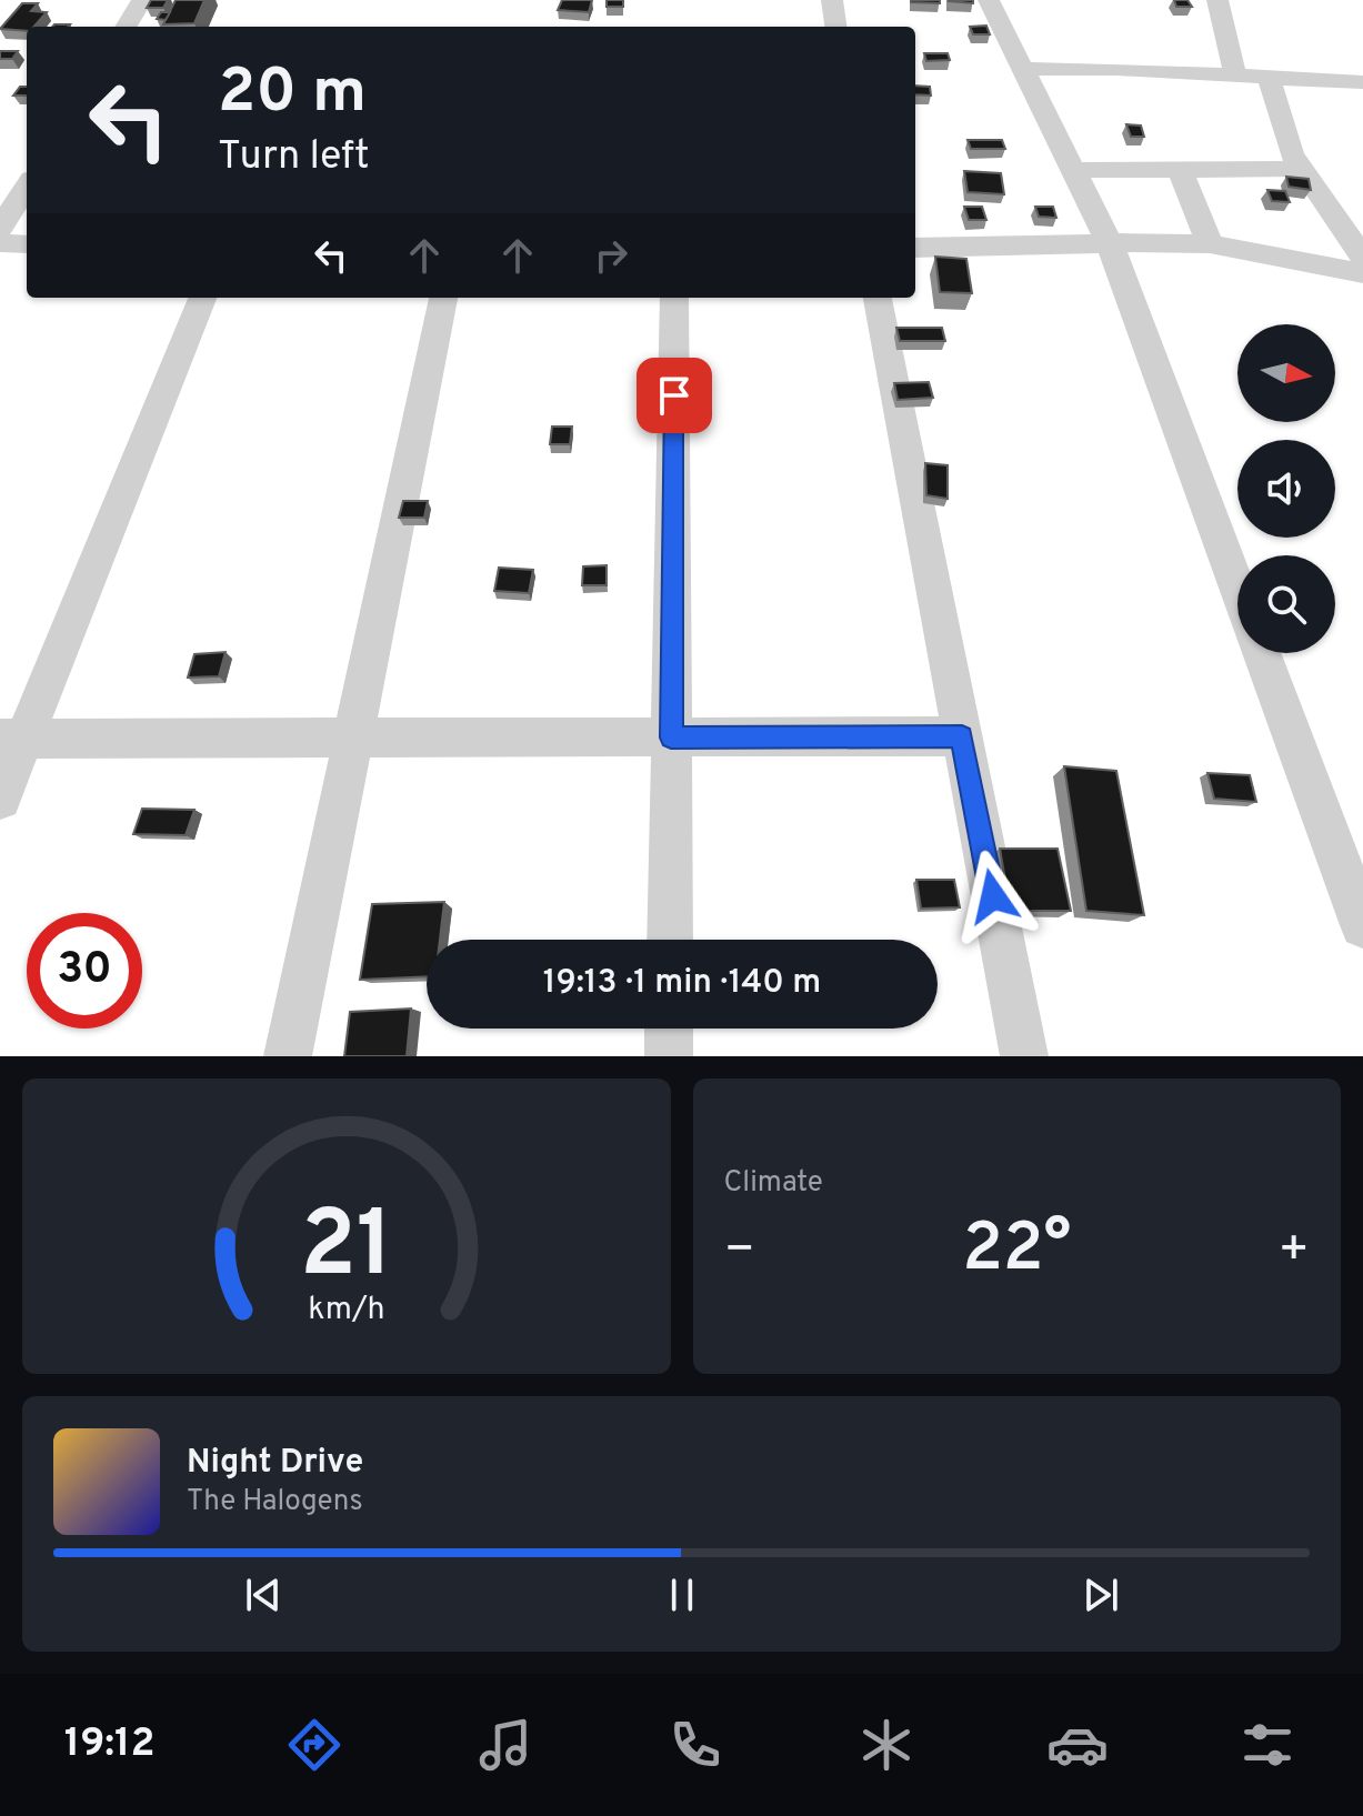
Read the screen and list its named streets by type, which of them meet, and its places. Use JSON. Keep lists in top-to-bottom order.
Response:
{
  "north": "right",
  "page": {
    "turn": ["20 m", "Turn left"],
    "limit": "30",
    "trip": "19:13 · 1 min · 140 m",
    "tile": "Climate",
    "heat": ["−", "22°", "+"],
    "song": ["Night Drive", "The Halogens"],
    "tabs": "19:12",
    "gauge": ["21", "km/h"]
  }
}
